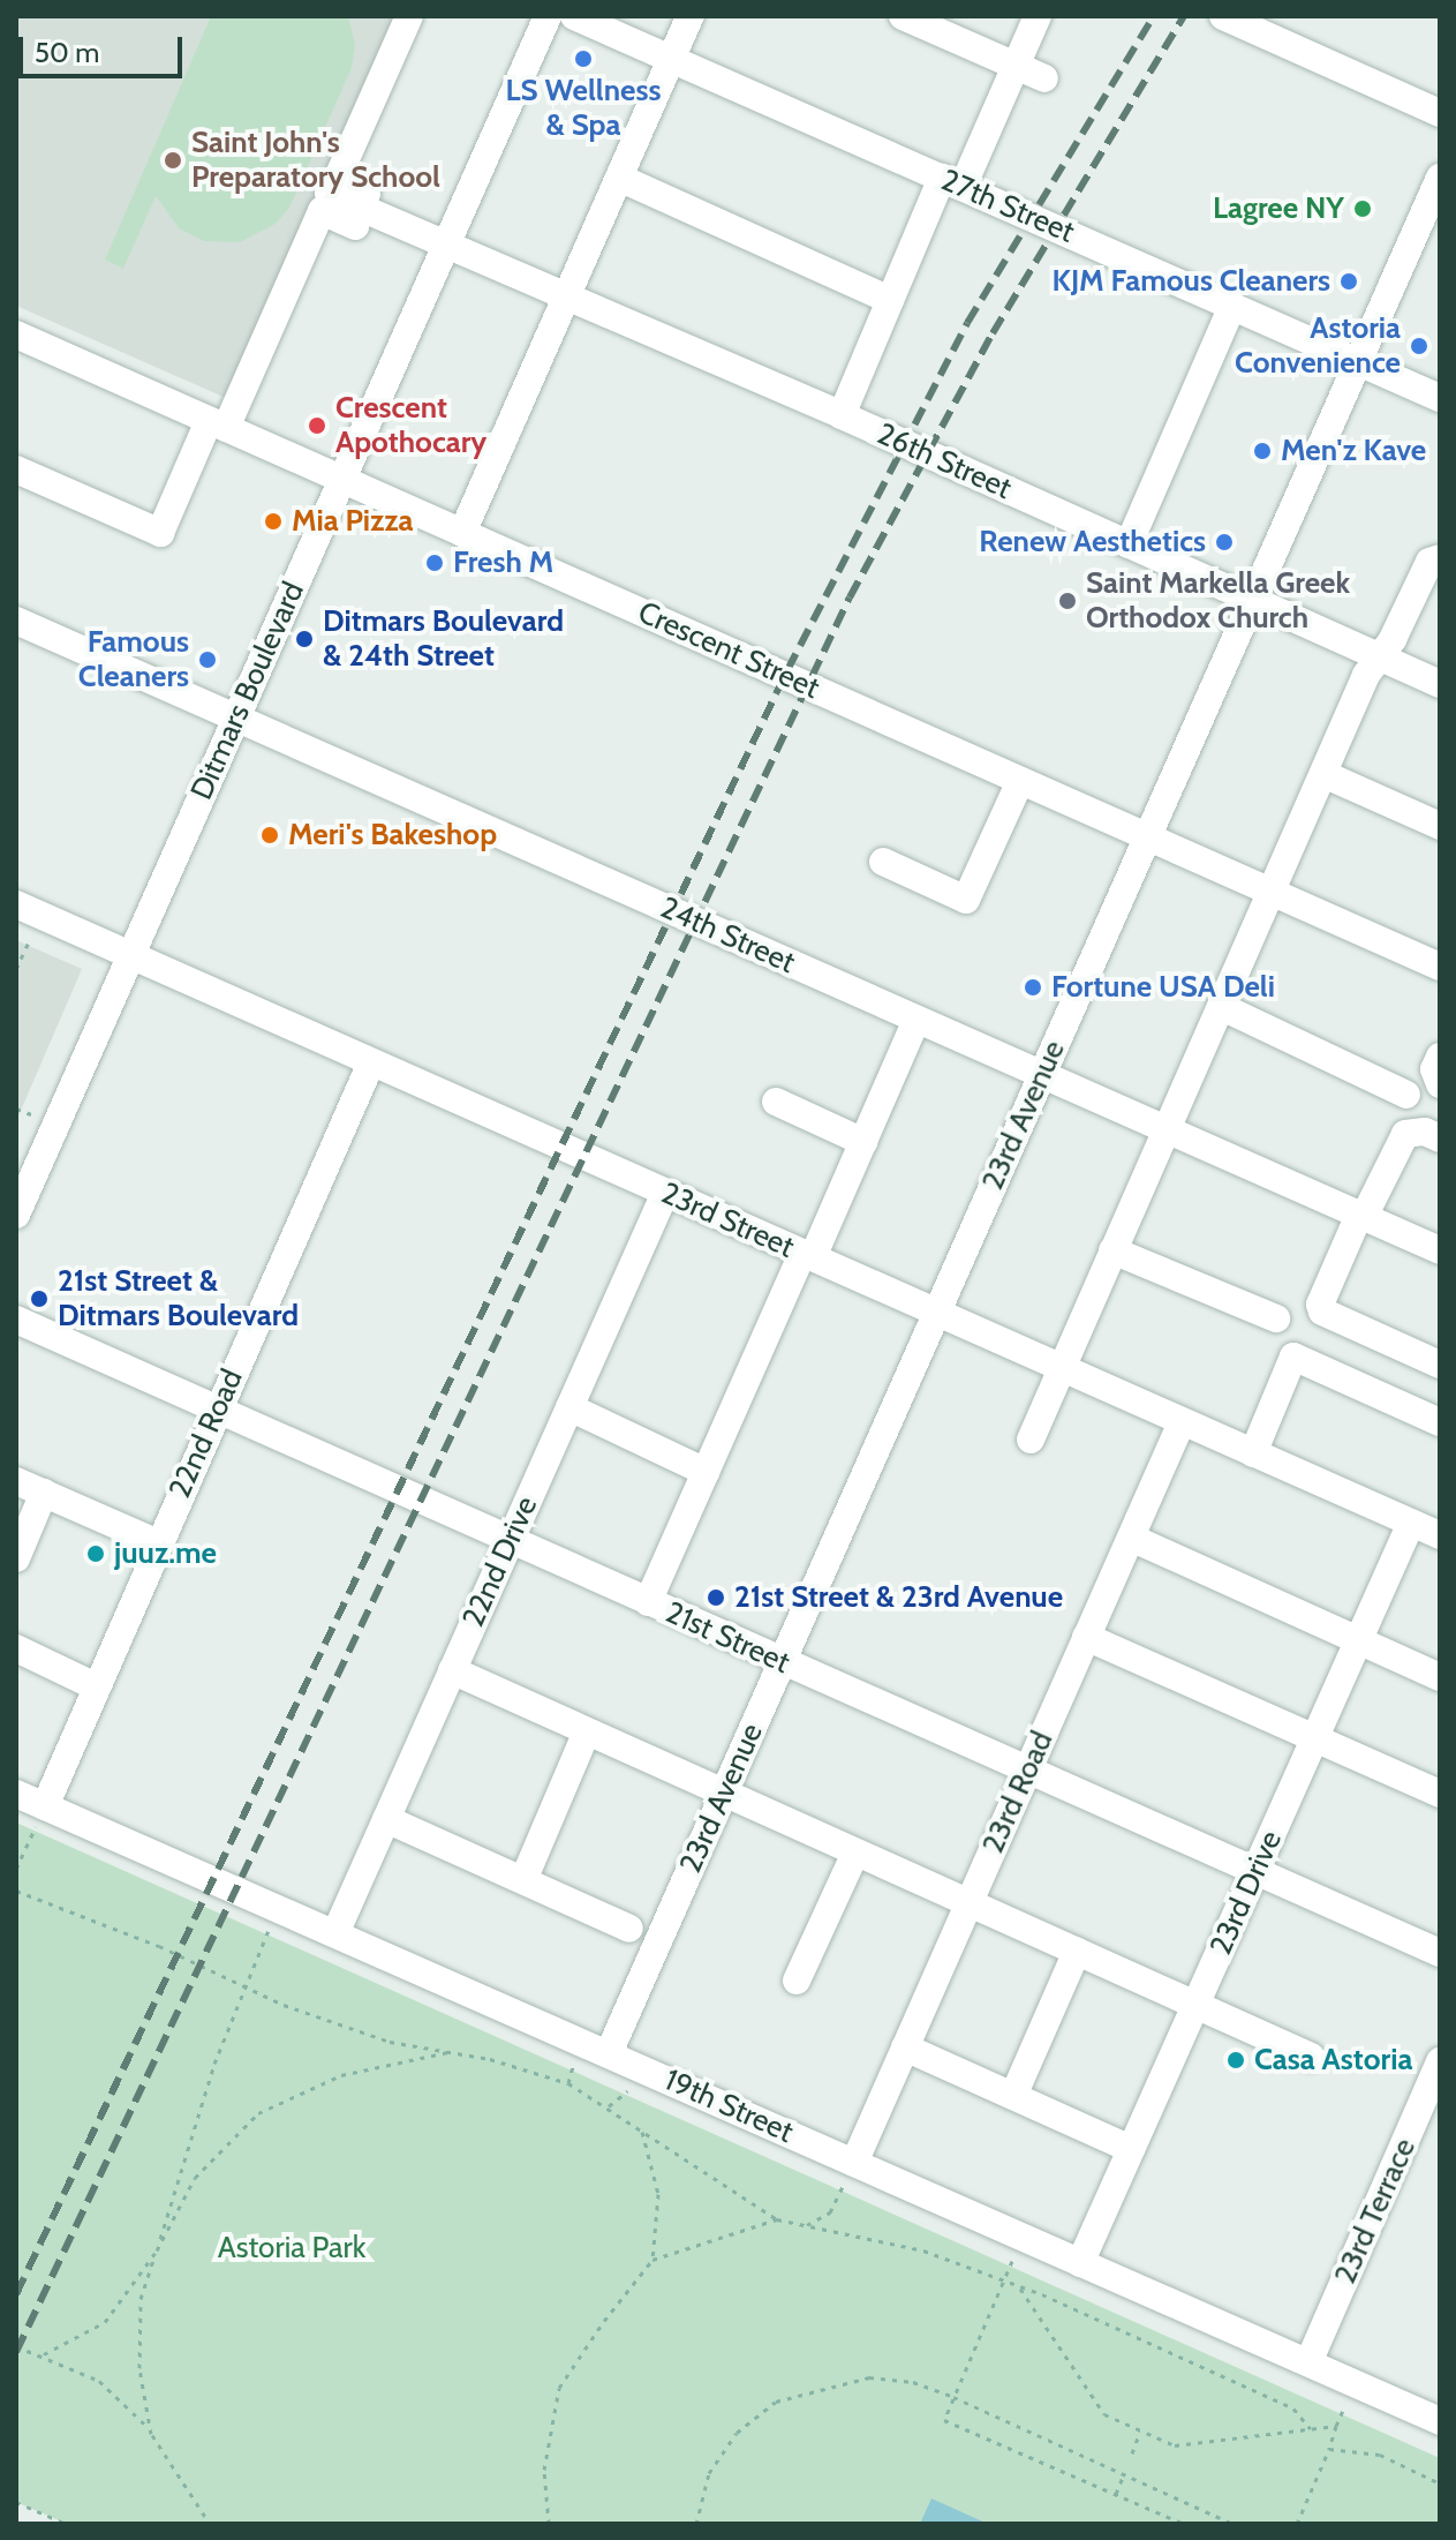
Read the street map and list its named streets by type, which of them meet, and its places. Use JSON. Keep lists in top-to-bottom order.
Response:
{
  "streets": {
    "street": [
      "27th Street",
      "26th Street",
      "Crescent Street",
      "Ditmars Boulevard",
      "24th Street",
      "23rd Avenue",
      "23rd Street",
      "22nd Road",
      "22nd Drive",
      "21st Street",
      "23rd Road",
      "23rd Drive",
      "19th Street",
      "23rd Terrace"
    ]
  },
  "crossings": [
    ["27th Street", "23rd Avenue"],
    ["26th Street", "Ditmars Boulevard"],
    ["26th Street", "23rd Avenue"],
    ["Crescent Street", "Ditmars Boulevard"],
    ["Crescent Street", "23rd Avenue"],
    ["Ditmars Boulevard", "24th Street"],
    ["Ditmars Boulevard", "23rd Street"],
    ["24th Street", "23rd Avenue"],
    ["23rd Avenue", "23rd Street"],
    ["23rd Avenue", "21st Street"],
    ["23rd Avenue", "19th Street"],
    ["23rd Street", "22nd Road"],
    ["23rd Street", "22nd Drive"],
    ["23rd Street", "23rd Road"],
    ["23rd Street", "23rd Drive"],
    ["22nd Road", "21st Street"],
    ["22nd Road", "19th Street"],
    ["22nd Drive", "21st Street"],
    ["22nd Drive", "19th Street"],
    ["21st Street", "23rd Road"],
    ["21st Street", "23rd Drive"],
    ["23rd Road", "19th Street"],
    ["23rd Drive", "19th Street"],
    ["19th Street", "23rd Terrace"]
  ],
  "parks": ["Astoria Park"],
  "places": [
    "LS Wellness & Spa",
    "Saint John's Preparatory School",
    "Lagree NY",
    "KJM Famous Cleaners",
    "Astoria Convenience",
    "Crescent Apothocary",
    "Men'z Kave",
    "Mia Pizza",
    "Renew Aesthetics",
    "Fresh M",
    "Saint Markella Greek Orthodox Church",
    "Ditmars Boulevard & 24th Street",
    "Famous Cleaners",
    "Meri's Bakeshop",
    "Fortune USA Deli",
    "21st Street & Ditmars Boulevard",
    "juuz.me",
    "21st Street & 23rd Avenue",
    "Casa Astoria"
  ],
  "scale_bar": "50 m"
}
